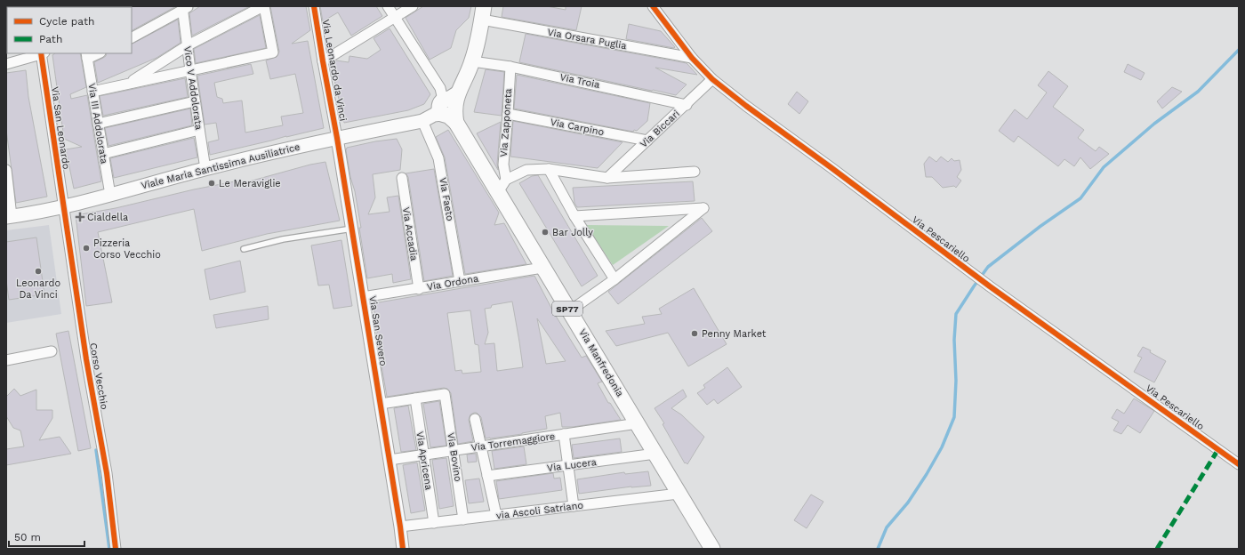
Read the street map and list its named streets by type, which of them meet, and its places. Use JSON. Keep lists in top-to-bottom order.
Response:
{
  "streets": {
    "main road": ["Viale Maria Santissima Ausiliatrice", "SP77", "Via Manfredonia"],
    "street": [
      "Via Orsara Puglia",
      "Via Leonardo da Vinci",
      "Via Troia",
      "Vico V Addolorata",
      "Via Zapponeta",
      "Via III Addolorata",
      "Via Carpino",
      "Via San Leonardo",
      "Via Biccari",
      "Via Faeto",
      "Via Accadia",
      "Via Pescariello",
      "Via Ordona",
      "Via San Severo",
      "Corso Vecchio",
      "Via Torremaggiore",
      "Via Bovino",
      "Via Apricena",
      "Via Lucera",
      "via Ascoli Satriano"
    ]
  },
  "crossings": [
    ["Via Orsara Puglia", "Via Pescariello"],
    ["Via Leonardo da Vinci", "Viale Maria Santissima Ausiliatrice"],
    ["Via Leonardo da Vinci", "Via San Severo"],
    ["Via Troia", "Via Zapponeta"],
    ["Via Troia", "Via Biccari"],
    ["Vico V Addolorata", "Viale Maria Santissima Ausiliatrice"],
    ["Via Zapponeta", "Via Carpino"],
    ["Via III Addolorata", "Viale Maria Santissima Ausiliatrice"],
    ["Via Carpino", "Via Biccari"],
    ["Via San Leonardo", "Viale Maria Santissima Ausiliatrice"],
    ["Via San Leonardo", "Corso Vecchio"],
    ["Via Biccari", "Via Pescariello"],
    ["Viale Maria Santissima Ausiliatrice", "Via Faeto"],
    ["Viale Maria Santissima Ausiliatrice", "Via San Severo"],
    ["Viale Maria Santissima Ausiliatrice", "Via Manfredonia"],
    ["Viale Maria Santissima Ausiliatrice", "Corso Vecchio"],
    ["Via Faeto", "Via Ordona"],
    ["Via Faeto", "Via Manfredonia"],
    ["Via Accadia", "Via Ordona"],
    ["Via Ordona", "Via San Severo"],
    ["Via Ordona", "Via Manfredonia"],
    ["Via San Severo", "Via Torremaggiore"],
    ["Via San Severo", "via Ascoli Satriano"],
    ["Via Manfredonia", "Via Torremaggiore"],
    ["Via Manfredonia", "Via Lucera"],
    ["Via Manfredonia", "via Ascoli Satriano"],
    ["Via Torremaggiore", "Via Bovino"],
    ["Via Torremaggiore", "Via Apricena"],
    ["Via Bovino", "Via Apricena"],
    ["Via Bovino", "via Ascoli Satriano"],
    ["Via Apricena", "via Ascoli Satriano"]
  ],
  "places": {
    "other": [
      "Le Meraviglie",
      "Bar Jolly",
      "Pizzeria Corso Vecchio",
      "Leonardo Da Vinci",
      "Penny Market"
    ],
    "health": ["Cialdella"]
  },
  "legend": ["Cycle path", "Path"],
  "scale_bar": "50 m"
}
